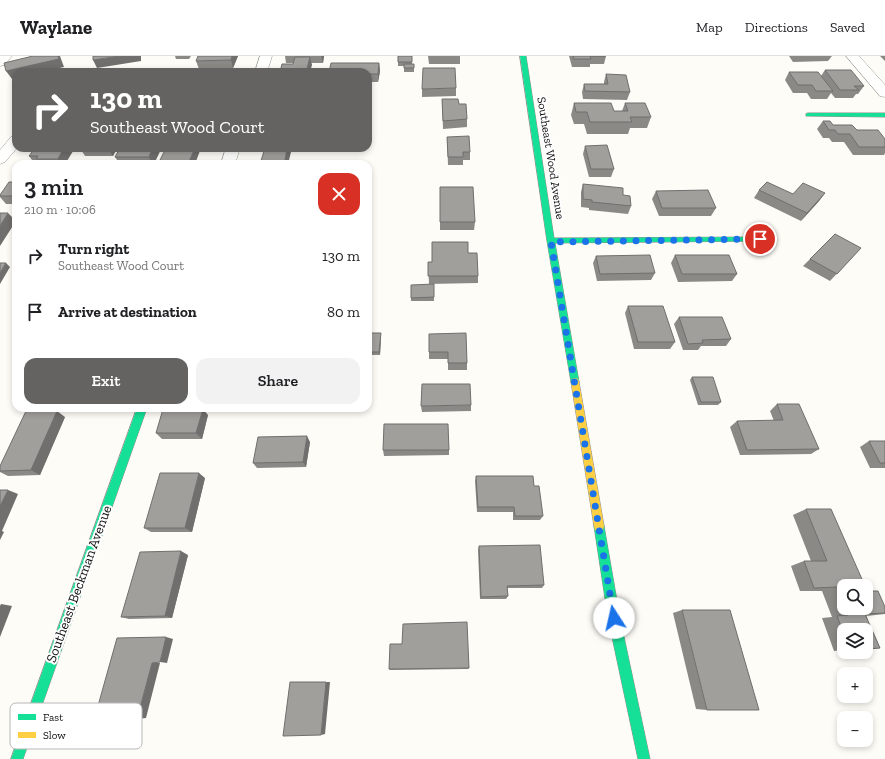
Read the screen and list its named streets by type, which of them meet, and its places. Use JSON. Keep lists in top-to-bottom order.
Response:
{
  "streets": {
    "street": ["Southeast Wood Avenue", "Southeast Beckman Avenue"]
  },
  "legend": ["Fast", "Slow"],
  "page": {
    "header": "Waylane",
    "nav": ["Map", "Directions", "Saved"],
    "turn": ["130 m", "Southeast Wood Court"],
    "heading": ["3 min", "210 m · 10:06"],
    "list": [
      {
        "name": "Turn right",
        "note": "Southeast Wood Court",
        "value": "130 m"
      },
      {
        "name": "Arrive at destination",
        "value": "80 m"
      }
    ],
    "buttons": ["Exit", "Share"],
    "map_buttons": ["+", "−"]
  }
}
